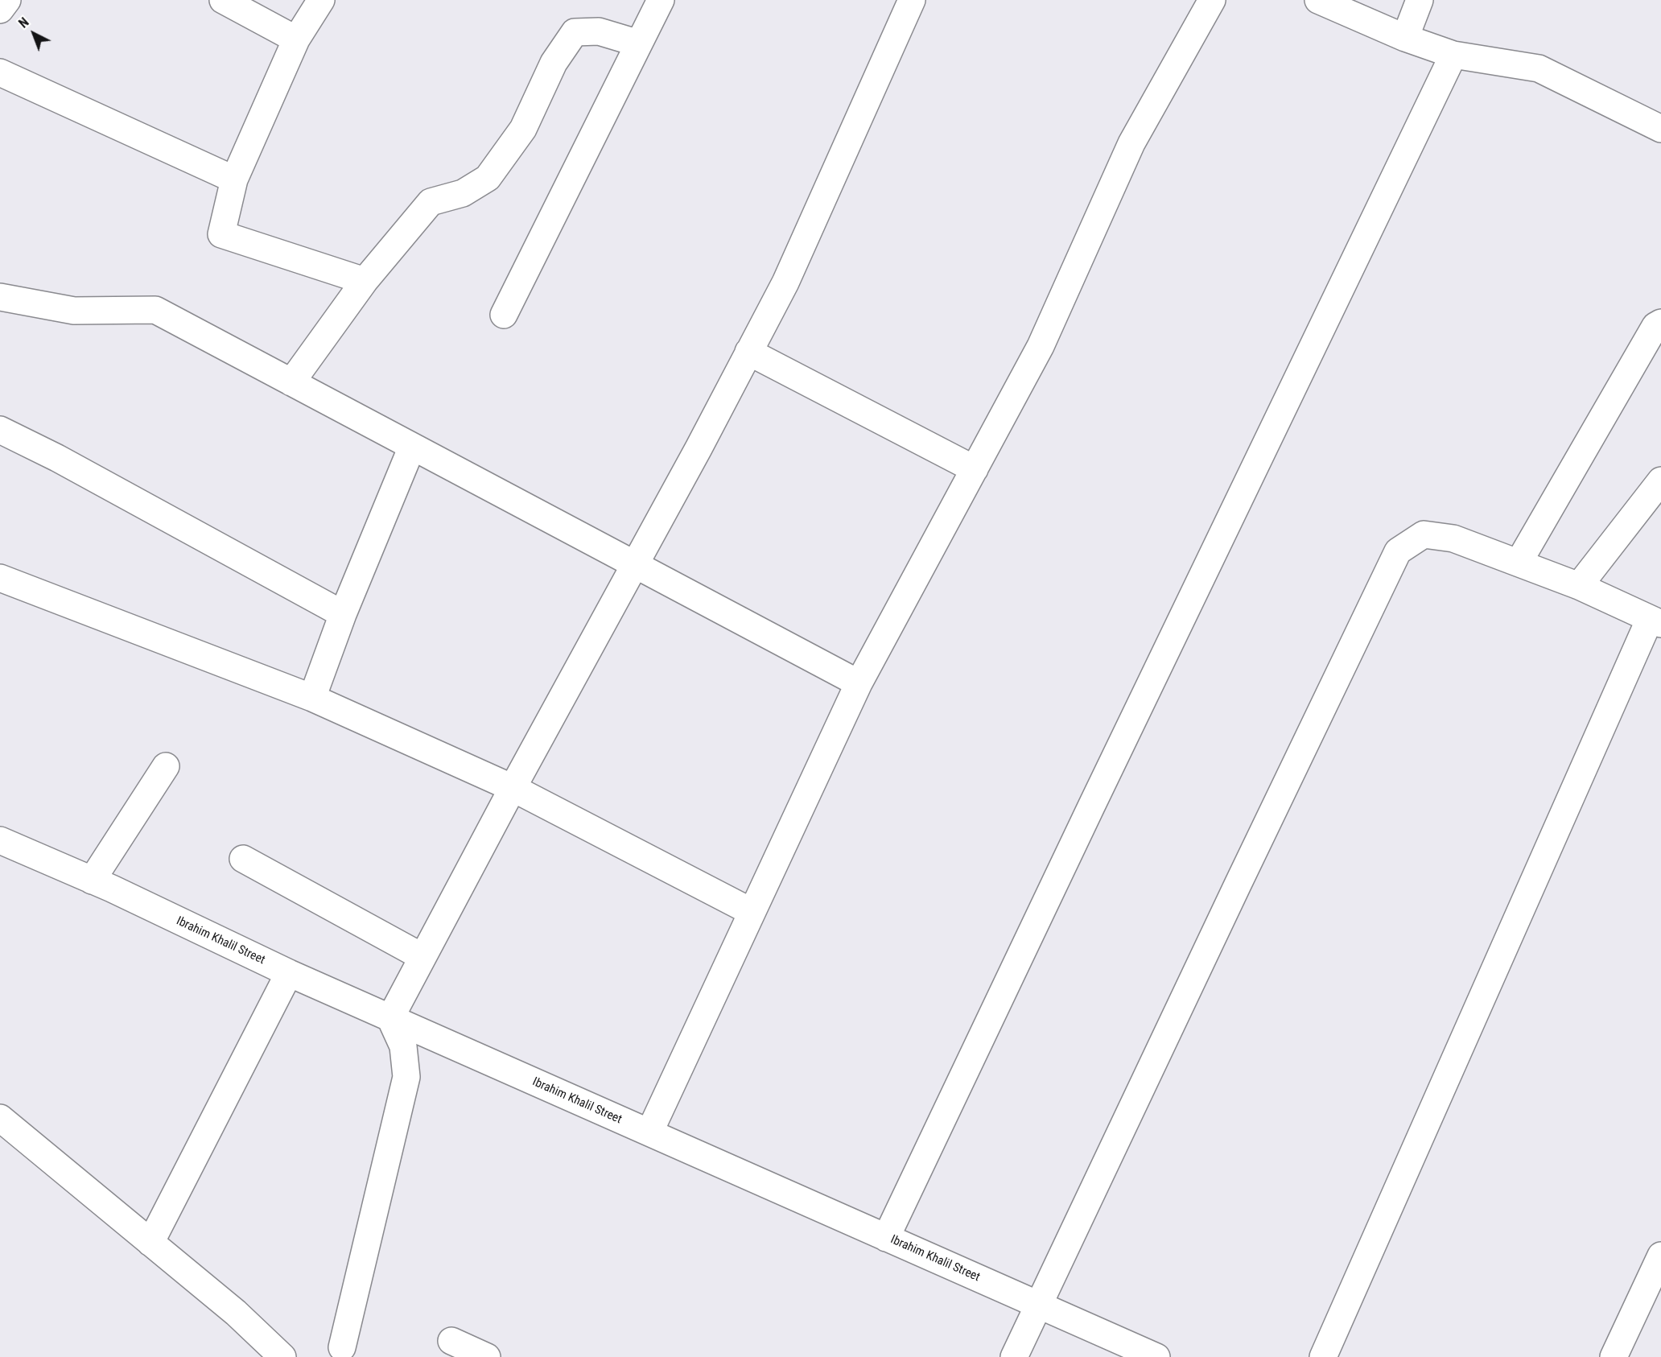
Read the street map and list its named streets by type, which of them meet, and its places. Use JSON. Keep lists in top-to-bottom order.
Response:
{
  "streets": {
    "street": ["Ibrahim Khalil Street"]
  },
  "north": "top left"
}
